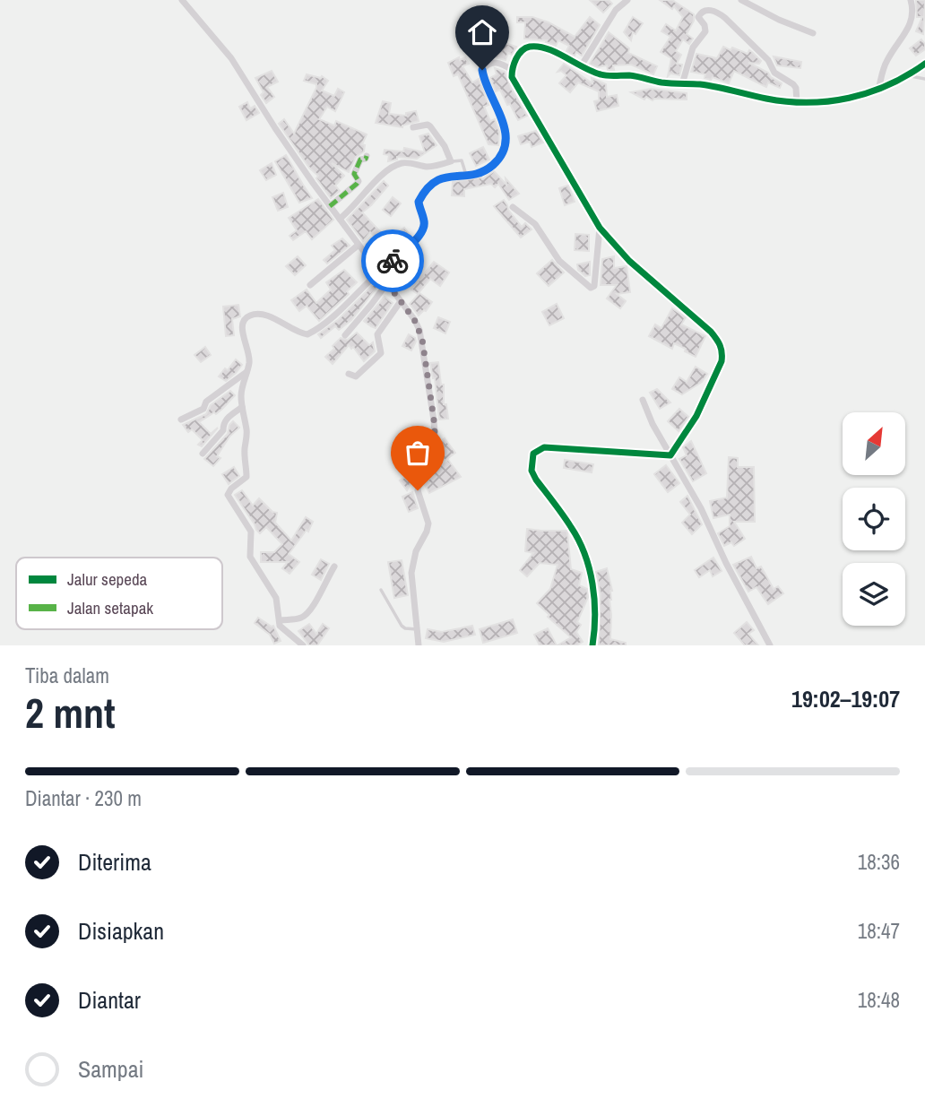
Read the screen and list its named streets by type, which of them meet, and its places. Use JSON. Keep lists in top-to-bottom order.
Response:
{
  "legend": ["Jalur sepeda", "Jalan setapak"],
  "north": "top right",
  "page": {
    "heading": ["2 mnt", "Tiba dalam", "19:02–19:07"],
    "bar": "Diantar · 230 m",
    "list": [
      ["Diterima", "18:36"],
      ["Disiapkan", "18:47"],
      ["Diantar", "18:48"],
      "Sampai"
    ]
  }
}
